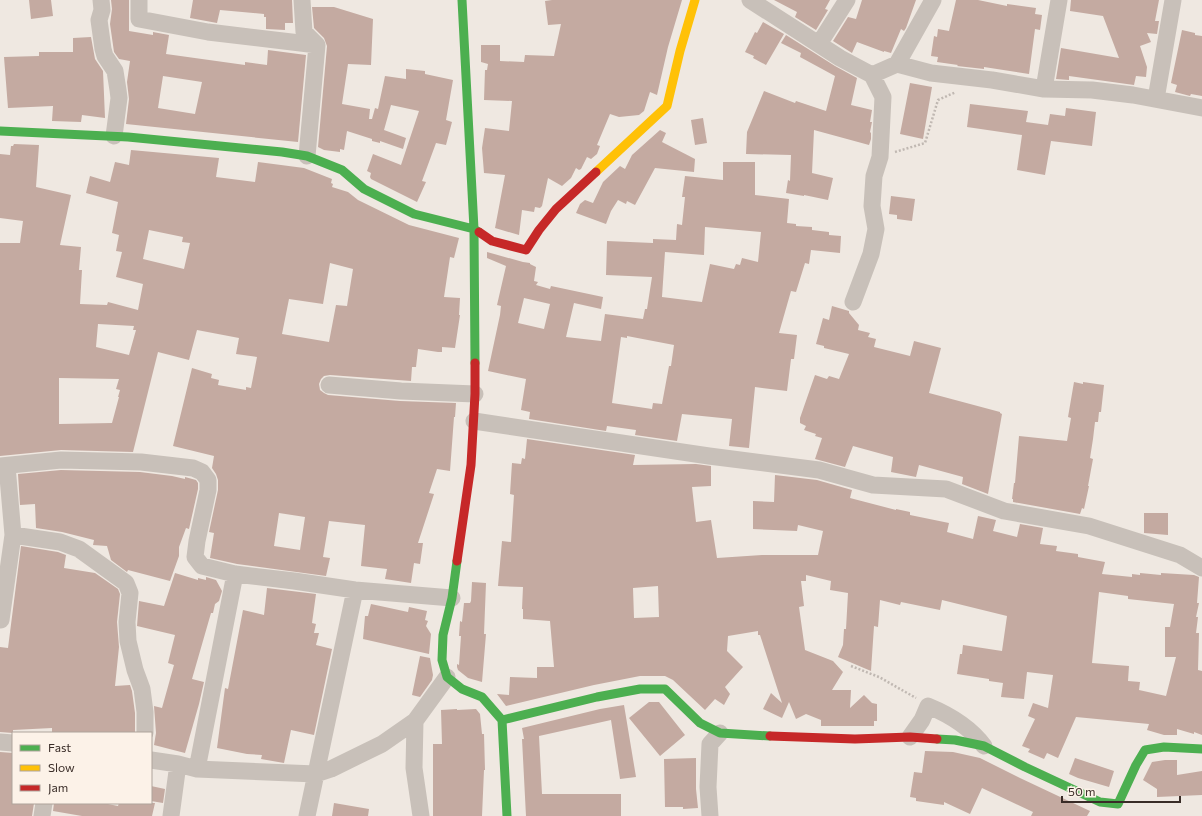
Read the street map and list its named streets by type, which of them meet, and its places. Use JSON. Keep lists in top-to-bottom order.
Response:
{
  "legend": ["Fast", "Slow", "Jam"],
  "scale_bar": "50 m"
}
